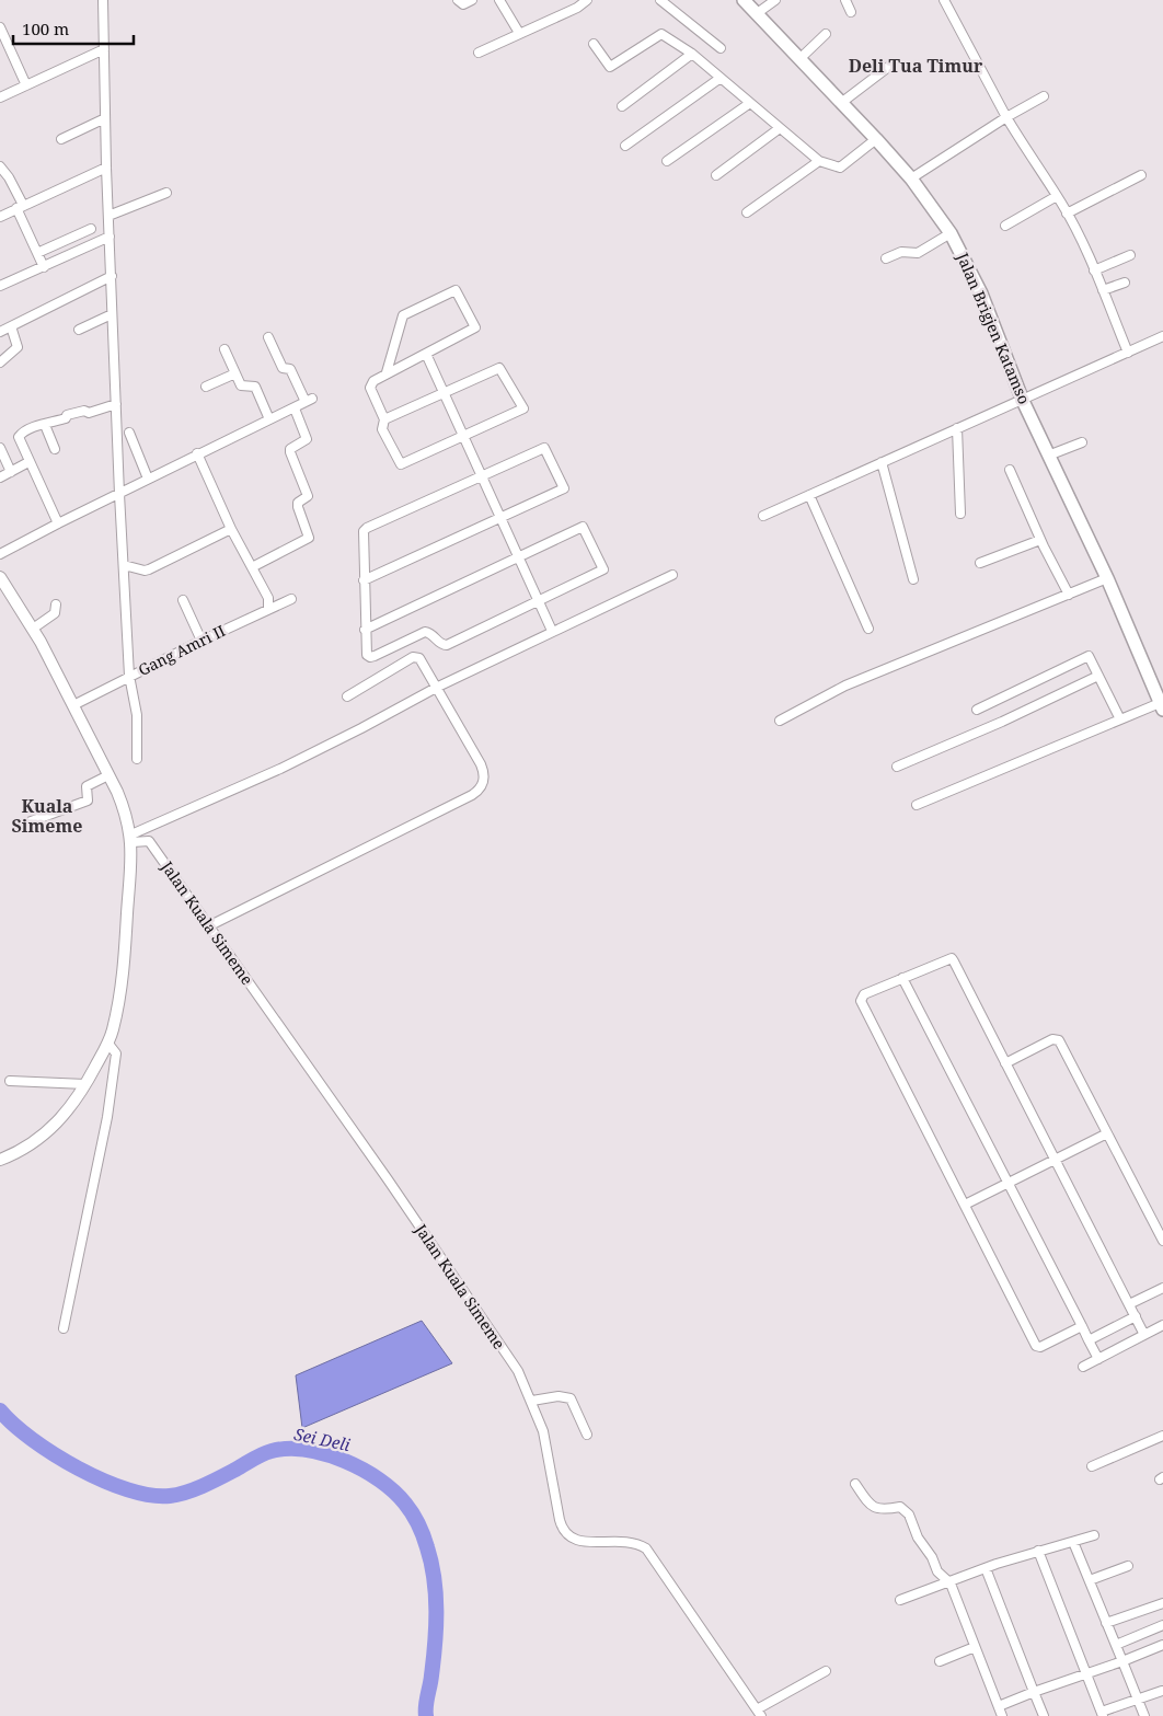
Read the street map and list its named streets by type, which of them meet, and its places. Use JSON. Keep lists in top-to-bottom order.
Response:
{
  "streets": {
    "main road": ["Jalan Brigjen Katamso"],
    "street": ["Gang Amri II", "Jalan Kuala Simeme"]
  },
  "districts": ["Deli Tua Timur", "Kuala Simeme"],
  "water": ["Sei Deli"],
  "scale_bar": "100 m"
}
